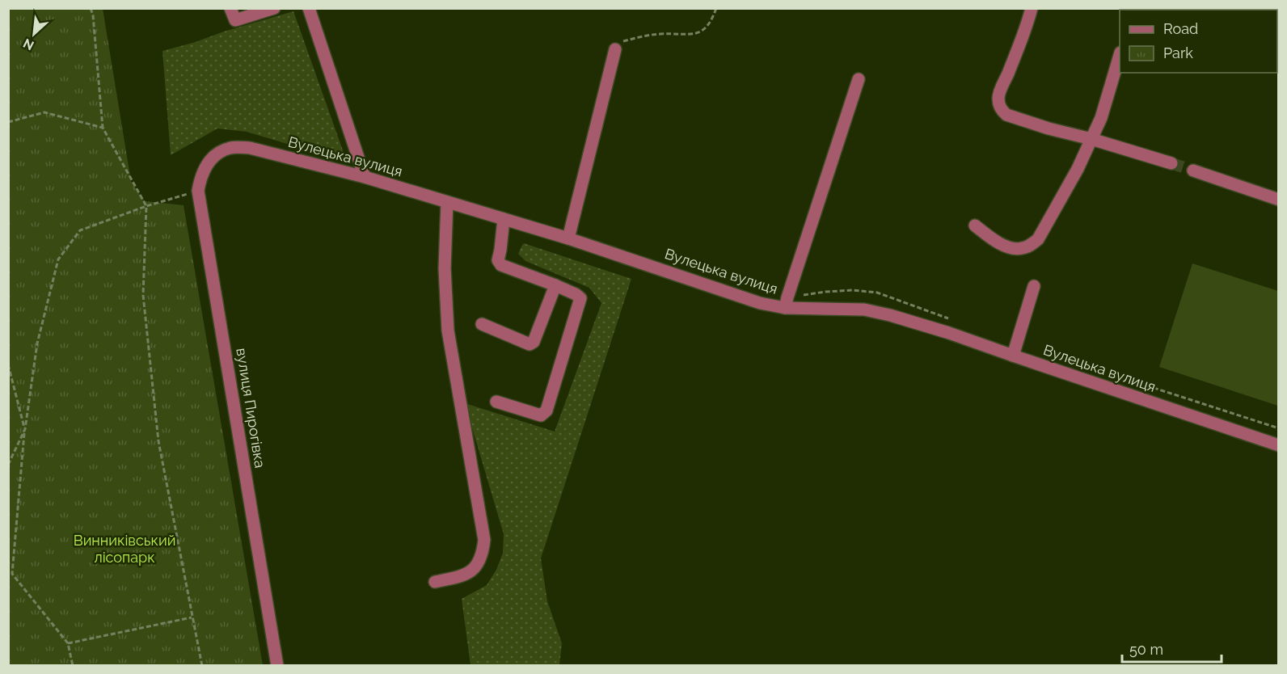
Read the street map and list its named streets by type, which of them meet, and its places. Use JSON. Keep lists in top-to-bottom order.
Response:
{
  "streets": {
    "street": ["Вулецька вулиця", "вулиця Пирогівка"]
  },
  "crossings": [
    ["Вулецька вулиця", "вулиця Пирогівка"]
  ],
  "parks": ["Винниківський лісопарк"],
  "legend": ["Road", "Park"],
  "scale_bar": "50 m",
  "north": "bottom left"
}
